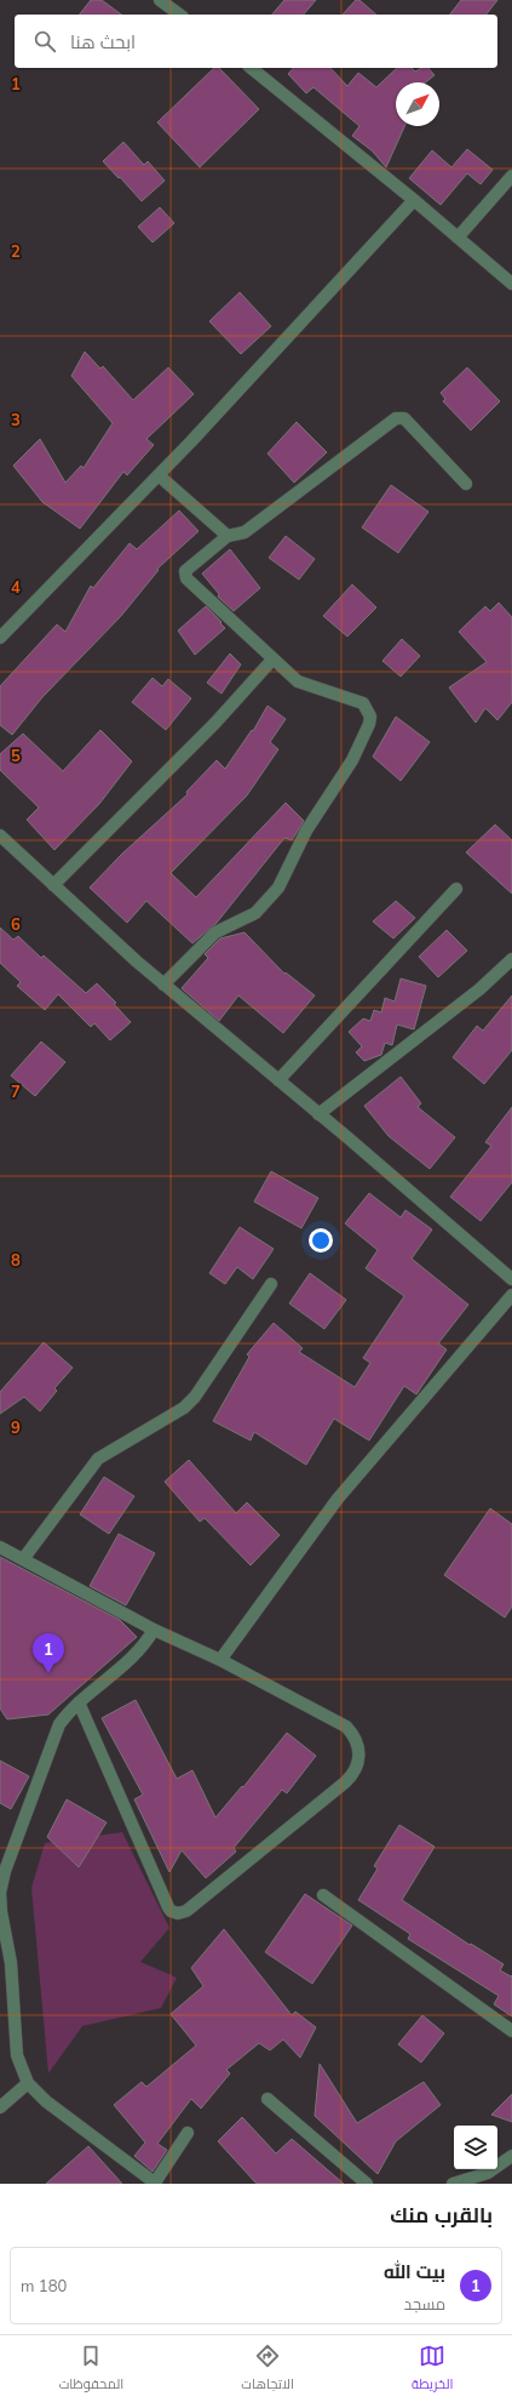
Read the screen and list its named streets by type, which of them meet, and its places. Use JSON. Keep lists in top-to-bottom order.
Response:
{
  "north": "top right",
  "page": {
    "search": "ابحث هنا",
    "pins": "1",
    "heading": "بالقرب منك",
    "list": [
      {
        "mark": "1",
        "name": "بيت الله",
        "note": "مسجد",
        "value": "180 m"
      }
    ],
    "nav": ["الخريطة", "الاتجاهات", "المحفوظات"]
  },
  "grid": {
    "rows": [
      "1",
      "2",
      "3",
      "4",
      "5",
      "6",
      "7",
      "8",
      "9"
    ]
  }
}
